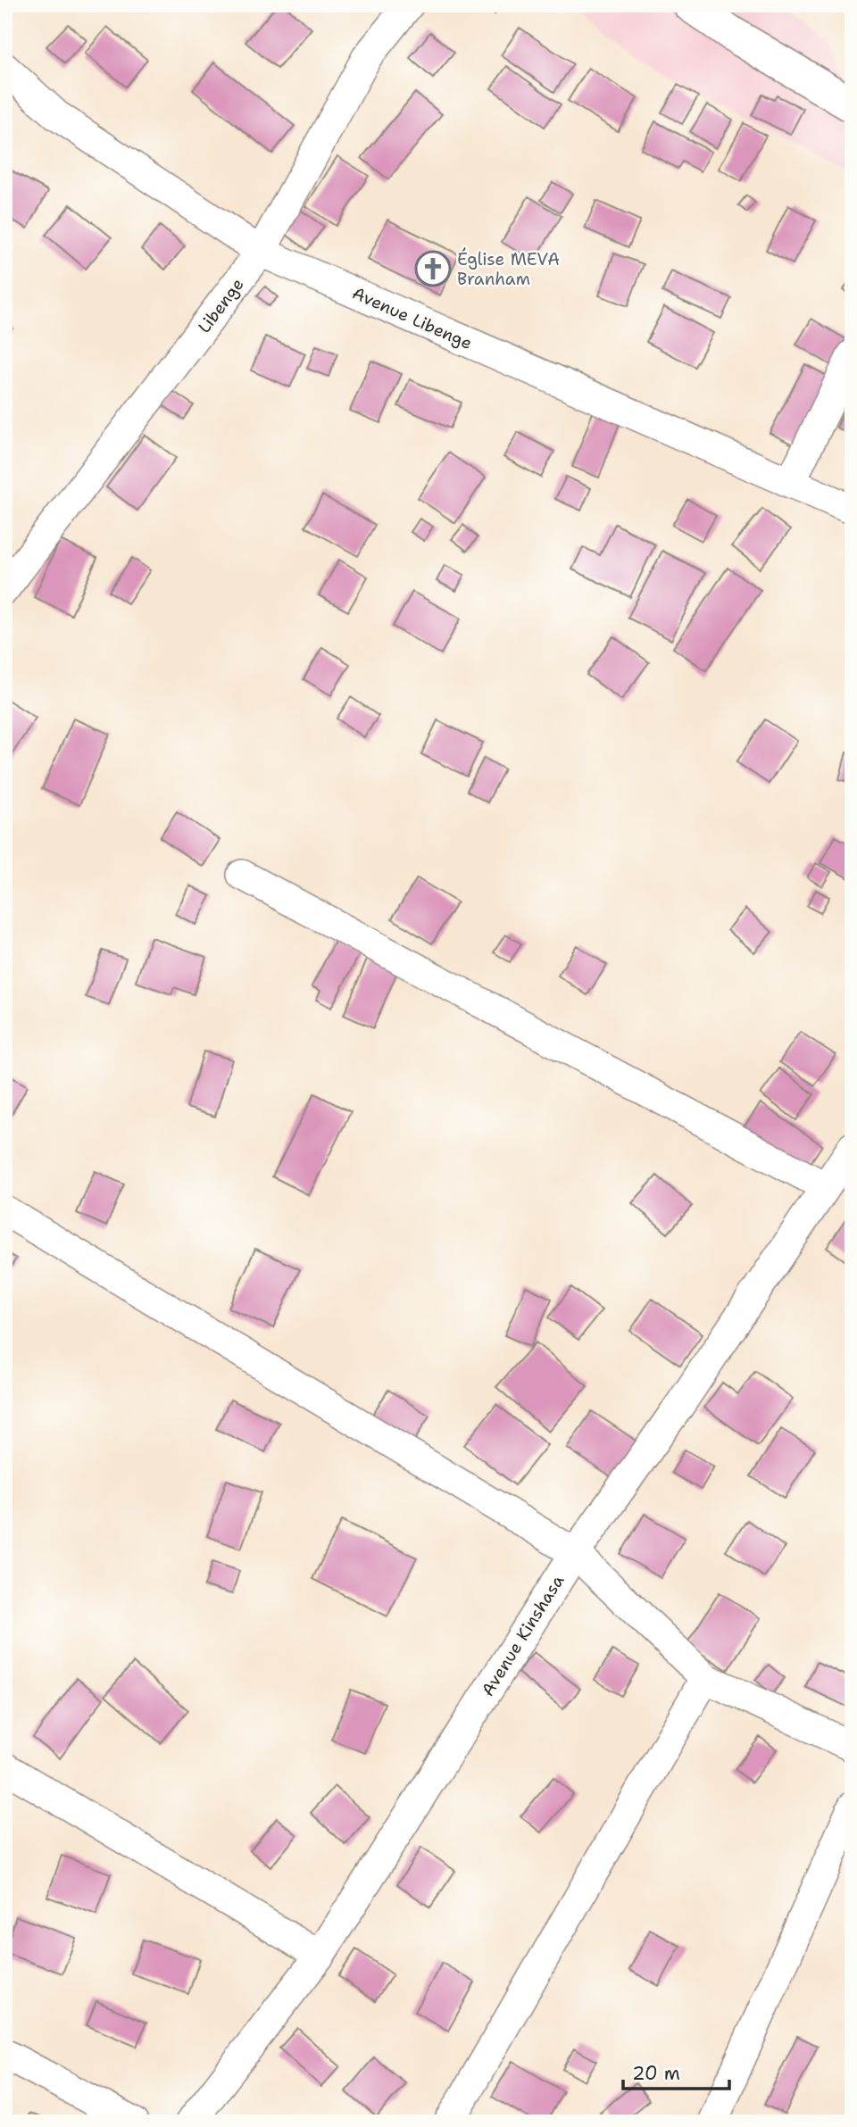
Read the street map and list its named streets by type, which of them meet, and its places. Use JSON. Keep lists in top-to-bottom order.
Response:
{
  "streets": {
    "street": ["Libenge", "Avenue Libenge", "Avenue Kinshasa"]
  },
  "crossings": [
    ["Libenge", "Avenue Libenge"]
  ],
  "places": {
    "church": ["Église MEVA Branham"]
  },
  "scale_bar": "20 m"
}
